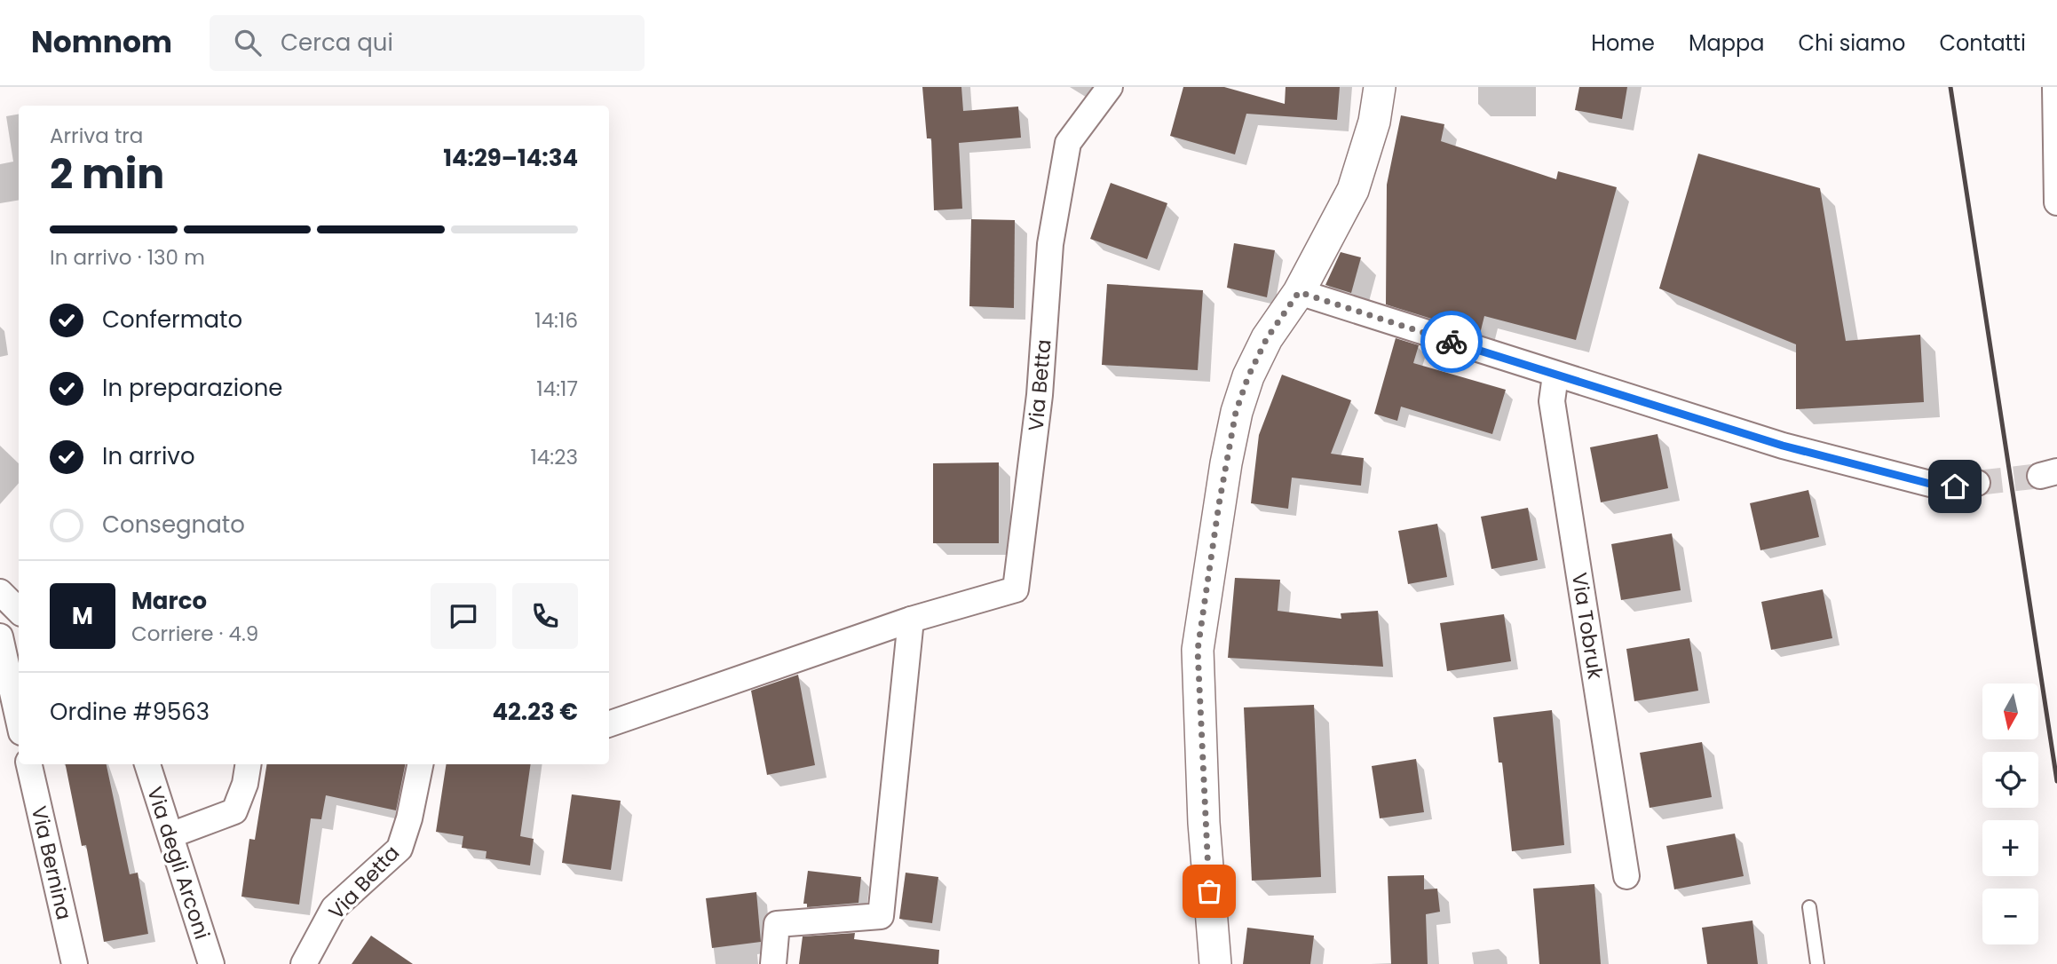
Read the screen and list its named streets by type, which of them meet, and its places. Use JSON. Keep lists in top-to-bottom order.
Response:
{
  "streets": {
    "street": [
      "Via Betta",
      "Via Tobruk",
      "Via Bernina",
      "Via degli Arconi"
    ]
  },
  "north": "bottom",
  "page": {
    "header": "Nomnom",
    "search": "Cerca qui",
    "nav": [
      "Home",
      "Mappa",
      "Chi siamo",
      "Contatti"
    ],
    "heading": ["2 min", "Arriva tra", "14:29–14:34"],
    "panel": [
      "Marco",
      "Corriere · 4.9",
      "Ordine #9563",
      "42.23 €"
    ],
    "bar": "In arrivo · 130 m",
    "list": [
      ["Confermato", "14:16"],
      ["In preparazione", "14:17"],
      ["In arrivo", "14:23"],
      "Consegnato"
    ],
    "round": "M",
    "map_buttons": ["+", "−"]
  }
}
